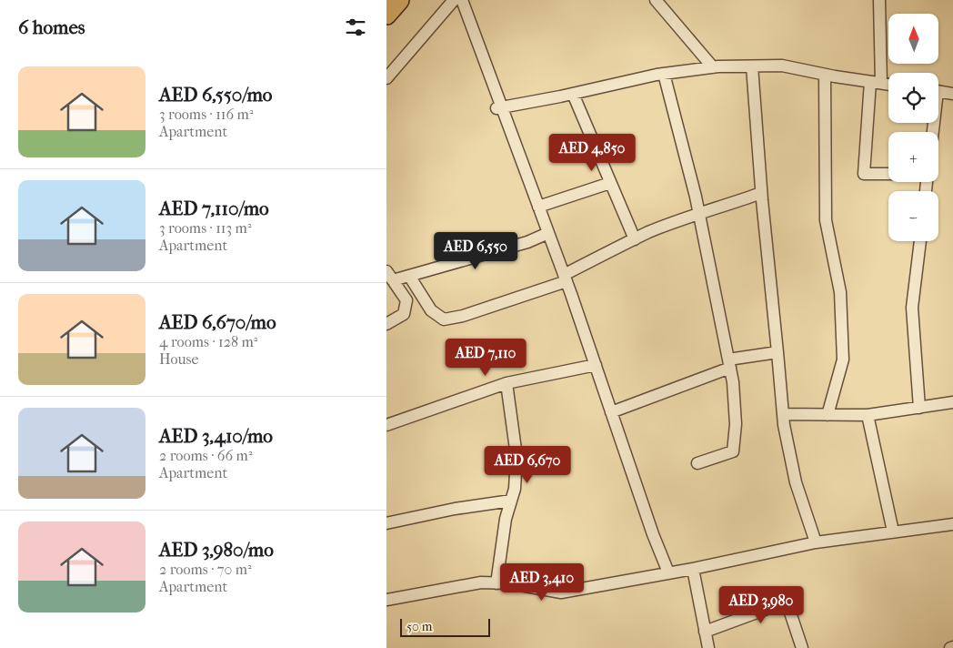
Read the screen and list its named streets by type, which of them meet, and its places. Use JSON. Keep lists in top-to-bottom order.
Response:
{
  "scale_bar": "50 m",
  "north": "top",
  "page": {
    "heading": "6 homes",
    "map_buttons": ["+", "−"],
    "list": [
      {
        "name": "AED 6,550/mo",
        "note": "3 rooms · 116 m² · Apartment"
      },
      {
        "name": "AED 7,110/mo",
        "note": "3 rooms · 113 m² · Apartment"
      },
      {
        "name": "AED 6,670/mo",
        "note": "4 rooms · 128 m² · House"
      },
      {
        "name": "AED 3,410/mo",
        "note": "2 rooms · 66 m² · Apartment"
      },
      {
        "name": "AED 3,980/mo",
        "note": "2 rooms · 70 m² · Apartment"
      }
    ],
    "price": [
      "AED 4,850",
      "AED 6,550",
      "AED 7,110",
      "AED 6,670",
      "AED 3,410",
      "AED 3,980"
    ],
    "scale": "50 m"
  }
}
